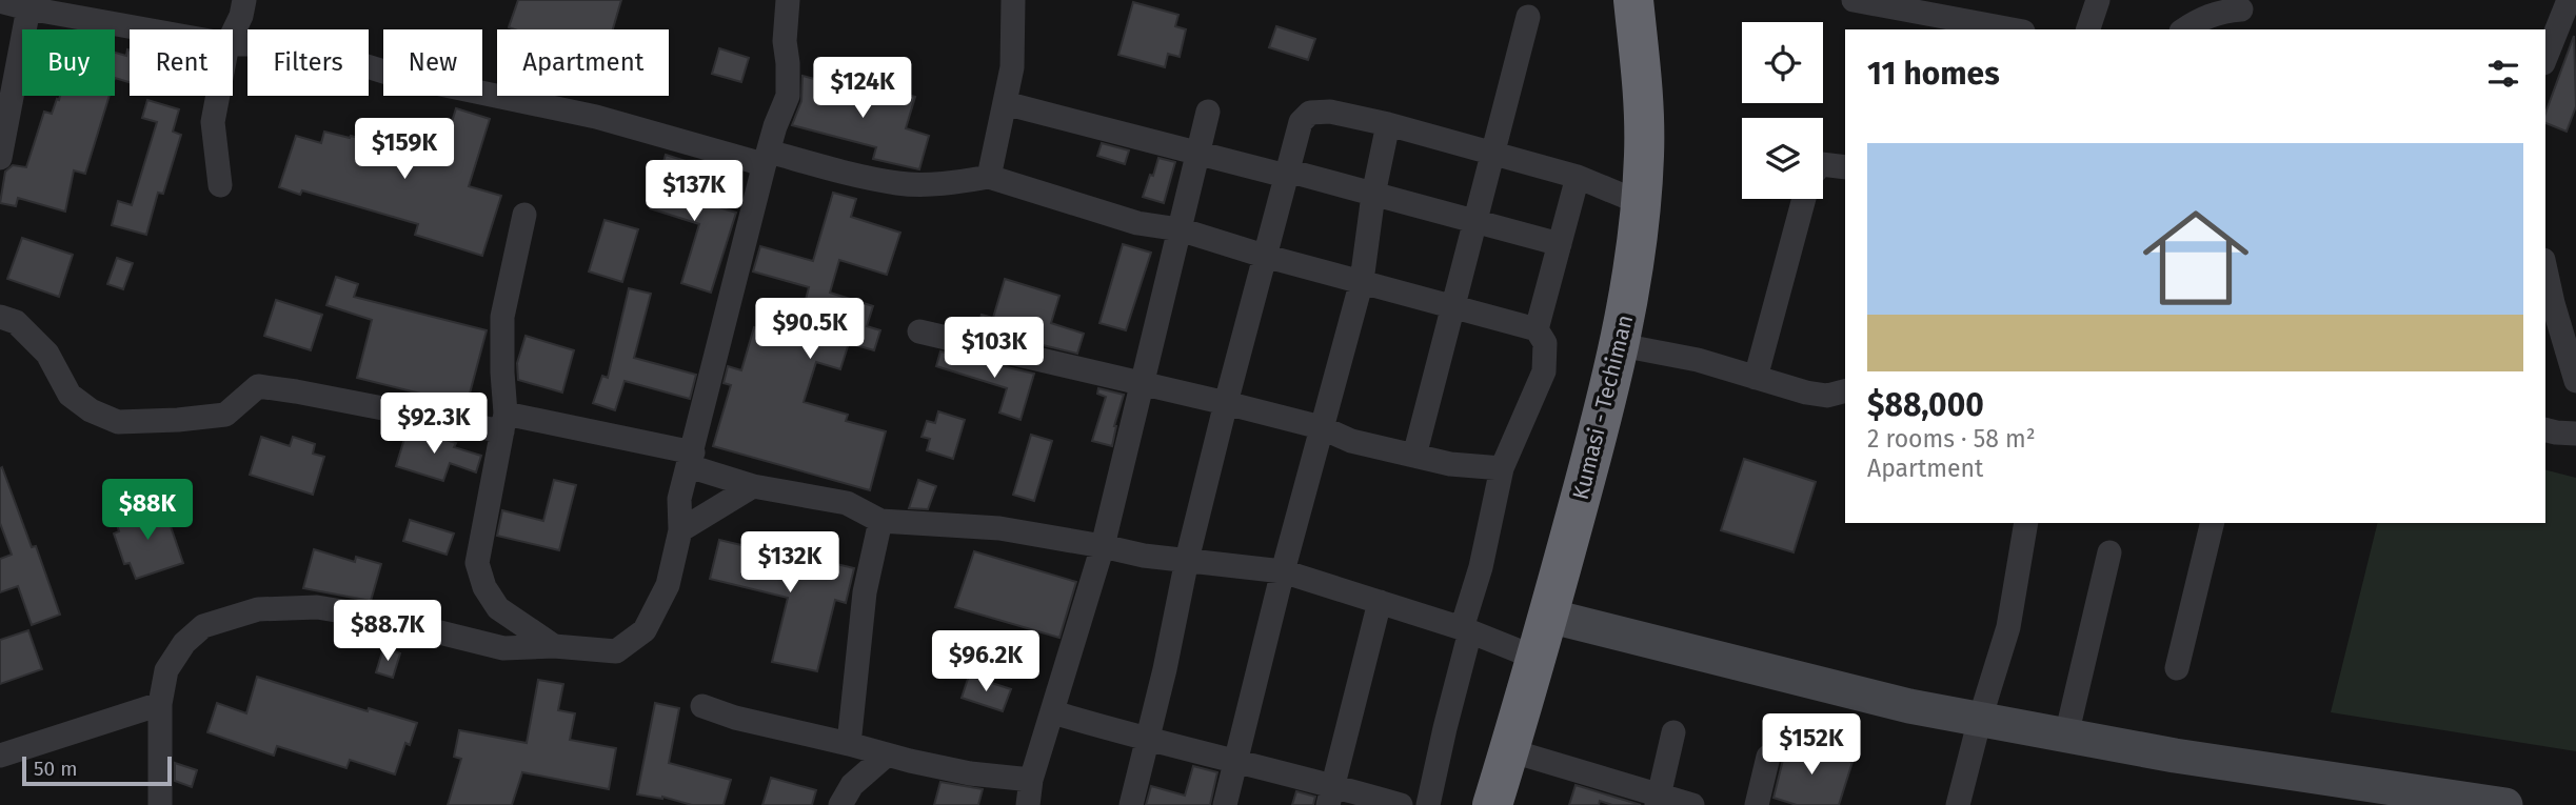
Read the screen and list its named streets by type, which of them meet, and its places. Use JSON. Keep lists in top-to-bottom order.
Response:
{
  "streets": {
    "highway": ["Kumasi - Techiman"]
  },
  "scale_bar": "50 m",
  "page": {
    "chip": [
      "Buy",
      "Rent",
      "Filters",
      "New",
      "Apartment"
    ],
    "heading": "11 homes",
    "price": [
      "$124K",
      "$159K",
      "$137K",
      "$90.5K",
      "$103K",
      "$92.3K",
      "$88K",
      "$132K",
      "$88.7K",
      "$96.2K",
      "$152K"
    ],
    "list": [
      {
        "name": "$88,000",
        "note": "2 rooms · 58 m² · Apartment"
      }
    ],
    "scale": "50 m"
  }
}
